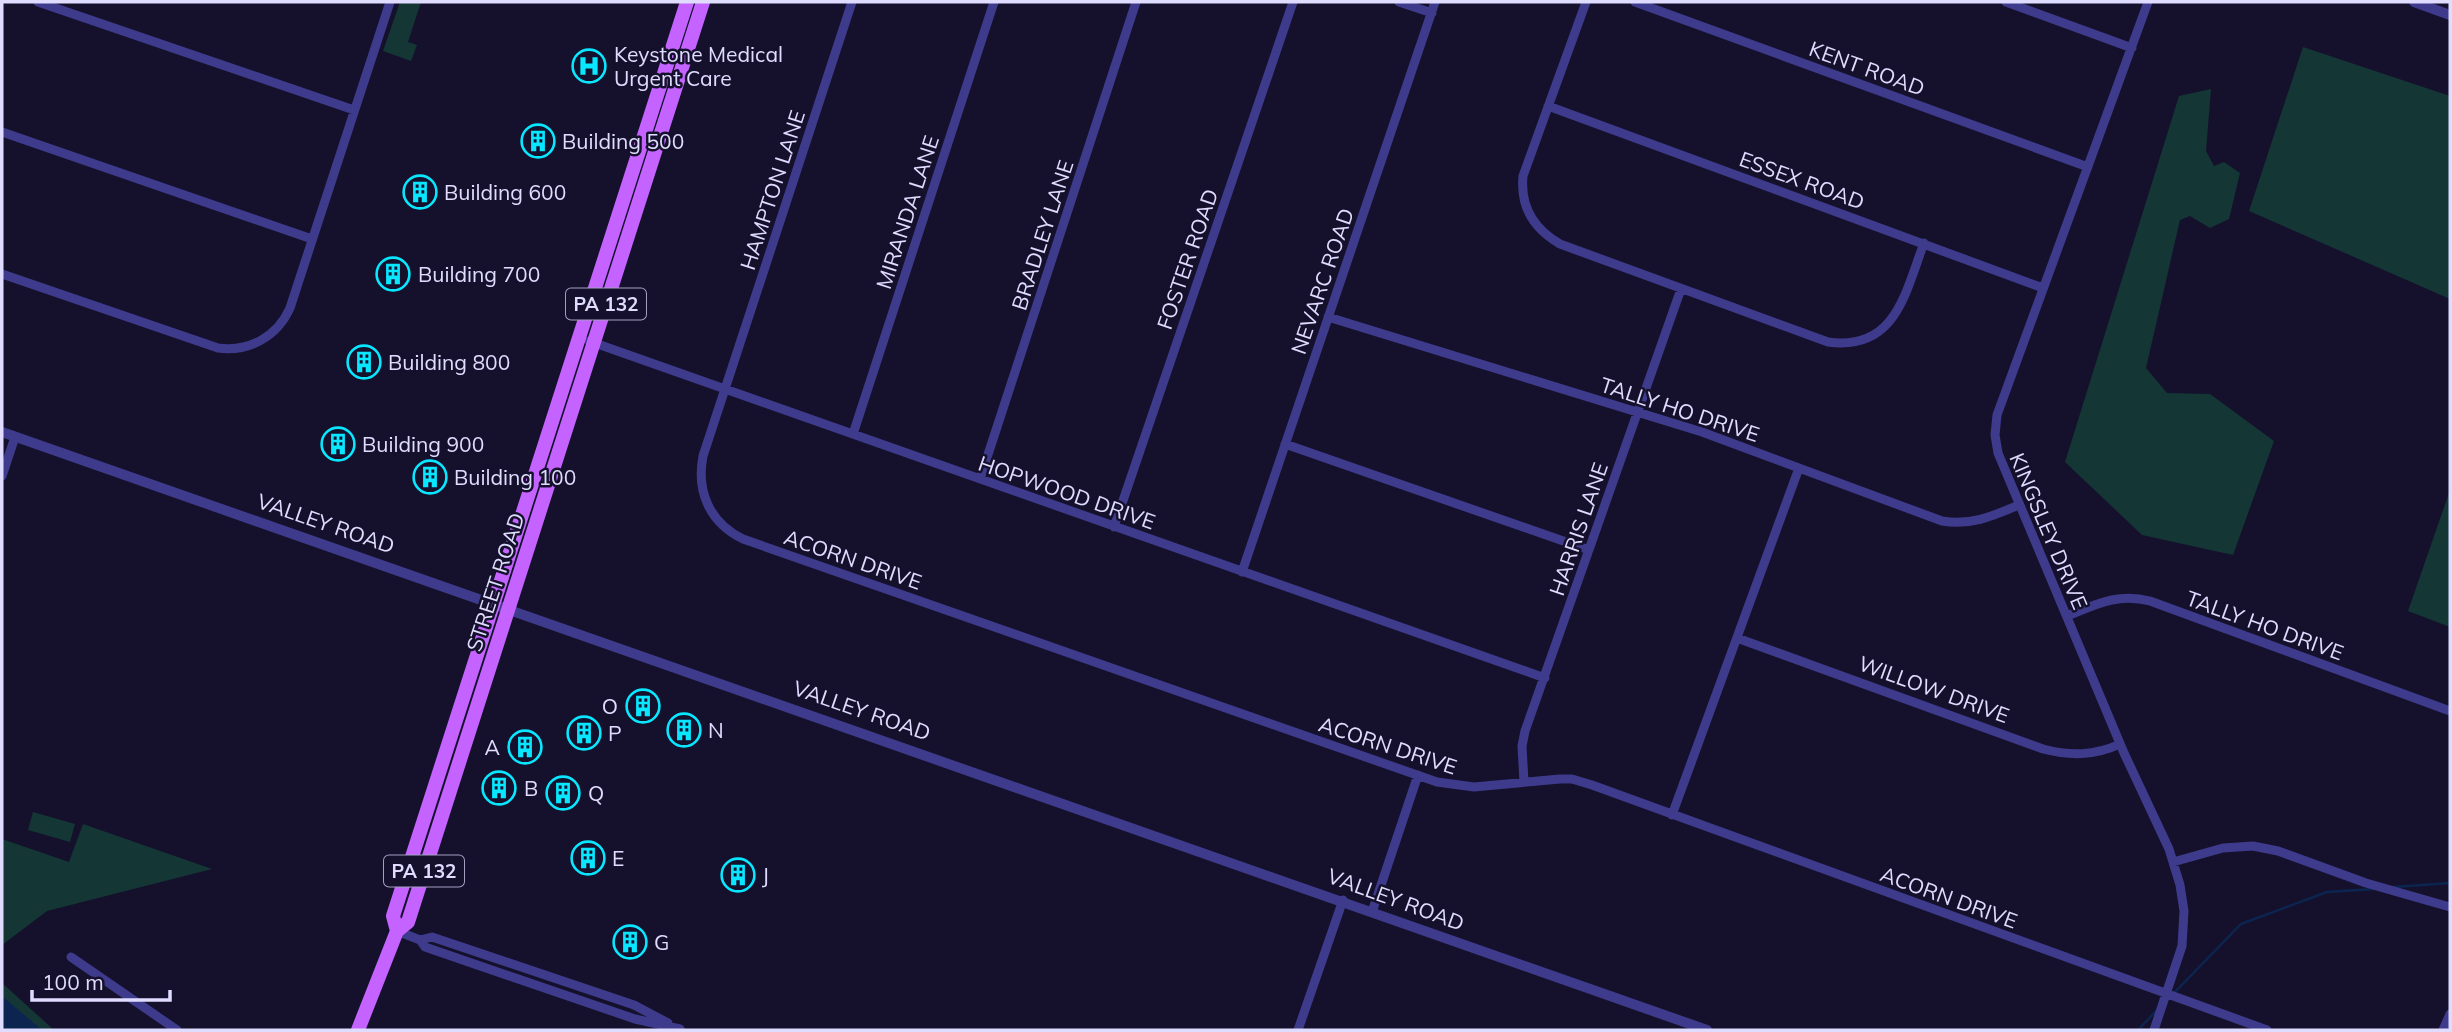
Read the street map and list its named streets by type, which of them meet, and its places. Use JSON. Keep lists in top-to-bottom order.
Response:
{
  "streets": {
    "main road": ["PA 132", "STREET ROAD"],
    "street": [
      "KENT ROAD",
      "ESSEX ROAD",
      "HAMPTON LANE",
      "MIRANDA LANE",
      "BRADLEY LANE",
      "FOSTER ROAD",
      "NEVARC ROAD",
      "TALLY HO DRIVE",
      "HOPWOOD DRIVE",
      "VALLEY ROAD",
      "HARRIS LANE",
      "KINGSLEY DRIVE",
      "ACORN DRIVE",
      "WILLOW DRIVE"
    ]
  },
  "crossings": [
    ["KENT ROAD", "KINGSLEY DRIVE"],
    ["ESSEX ROAD", "KINGSLEY DRIVE"],
    ["HAMPTON LANE", "HOPWOOD DRIVE"],
    ["HAMPTON LANE", "ACORN DRIVE"],
    ["MIRANDA LANE", "HOPWOOD DRIVE"],
    ["BRADLEY LANE", "HOPWOOD DRIVE"],
    ["FOSTER ROAD", "HOPWOOD DRIVE"],
    ["NEVARC ROAD", "TALLY HO DRIVE"],
    ["NEVARC ROAD", "HOPWOOD DRIVE"],
    ["TALLY HO DRIVE", "HARRIS LANE"],
    ["TALLY HO DRIVE", "KINGSLEY DRIVE"],
    ["HOPWOOD DRIVE", "HARRIS LANE"],
    ["HOPWOOD DRIVE", "ACORN DRIVE"],
    ["HOPWOOD DRIVE", "STREET ROAD"],
    ["VALLEY ROAD", "STREET ROAD"],
    ["HARRIS LANE", "ACORN DRIVE"],
    ["KINGSLEY DRIVE", "ACORN DRIVE"],
    ["KINGSLEY DRIVE", "WILLOW DRIVE"]
  ],
  "places": {
    "hospital": ["Keystone Medical Urgent Care"],
    "building": [
      "Building 500",
      "Building 600",
      "Building 700",
      "Building 800",
      "Building 900",
      "Building 100",
      "O",
      "N",
      "P",
      "A",
      "B",
      "Q",
      "E",
      "J",
      "G"
    ]
  },
  "scale_bar": "100 m"
}
